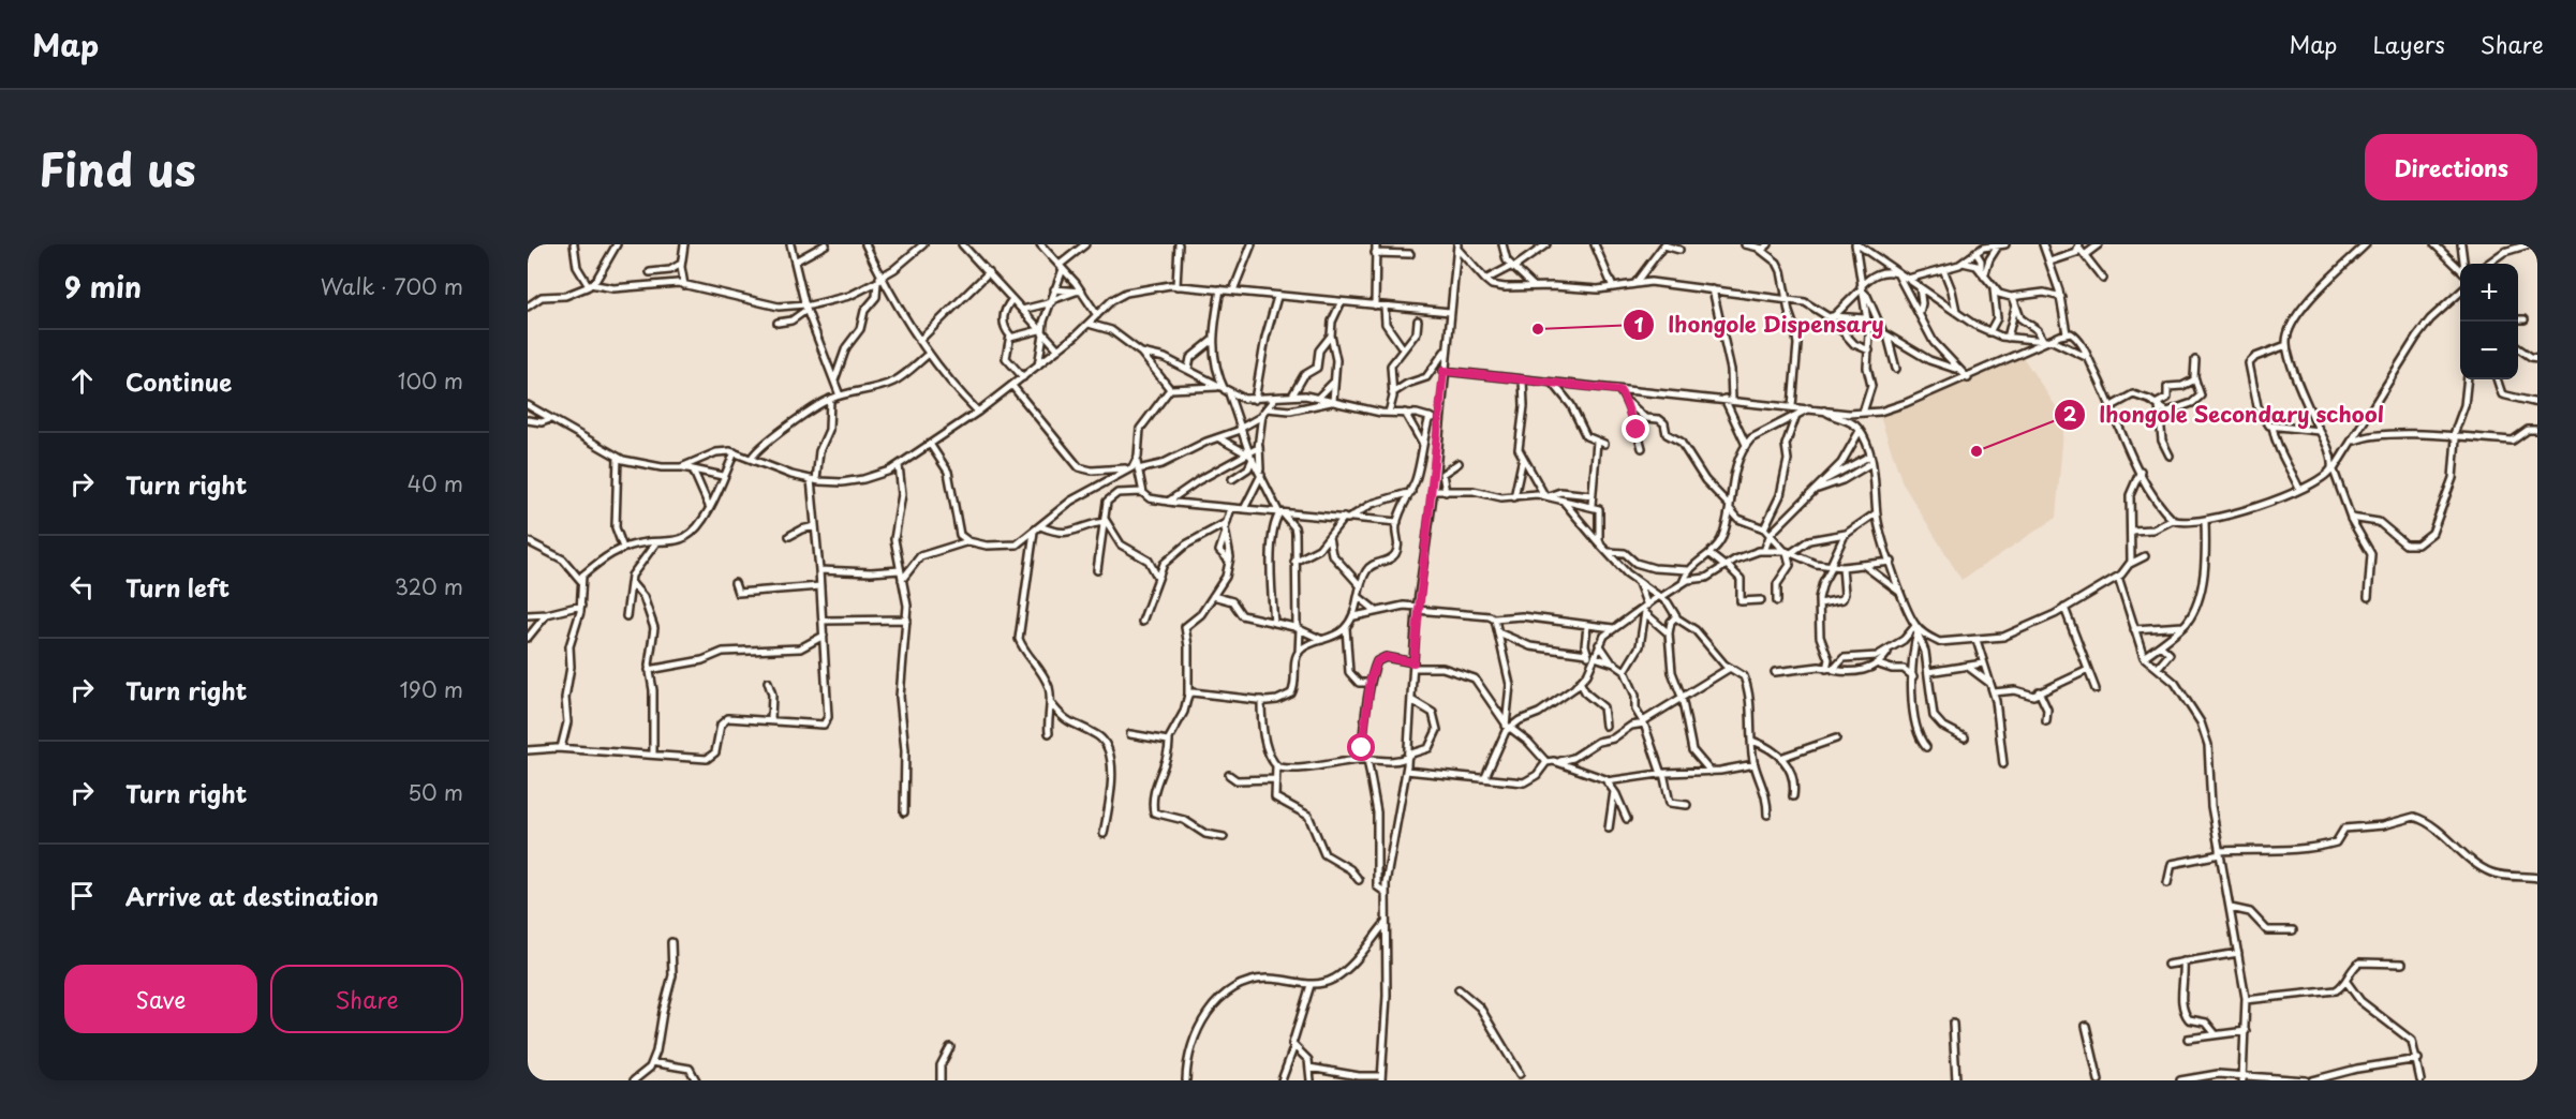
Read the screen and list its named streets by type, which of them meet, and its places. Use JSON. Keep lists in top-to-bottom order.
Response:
{
  "places": ["Ihongole Dispensary", "Ihongole Secondary school"],
  "page": {
    "header": "Map",
    "nav": ["Map", "Layers", "Share"],
    "title": "Find us",
    "buttons": [
      "Directions",
      ["Save", "Share"]
    ],
    "heading": ["9 min", "Walk · 700 m"],
    "map_buttons": ["+", "−"],
    "list": [
      ["Continue", "100 m"],
      ["Turn right", "40 m"],
      ["Turn left", "320 m"],
      ["Turn right", "190 m"],
      ["Turn right", "50 m"],
      "Arrive at destination"
    ]
  }
}
